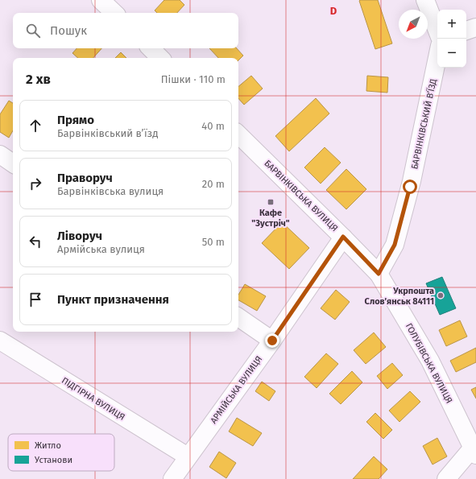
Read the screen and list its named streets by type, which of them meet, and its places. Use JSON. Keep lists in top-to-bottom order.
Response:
{
  "streets": {
    "street": [
      "БАРВІНКІВСЬКИЙ В’ЇЗД",
      "БАРВІНКІВСЬКА ВУЛИЦЯ",
      "ГОЛУБІВСЬКА ВУЛИЦЯ",
      "АРМІЙСЬКА ВУЛИЦЯ",
      "ПІДГІРНА ВУЛИЦЯ"
    ]
  },
  "crossings": [
    ["БАРВІНКІВСЬКИЙ В’ЇЗД", "БАРВІНКІВСЬКА ВУЛИЦЯ"],
    ["БАРВІНКІВСЬКИЙ В’ЇЗД", "ГОЛУБІВСЬКА ВУЛИЦЯ"],
    ["БАРВІНКІВСЬКА ВУЛИЦЯ", "ГОЛУБІВСЬКА ВУЛИЦЯ"],
    ["БАРВІНКІВСЬКА ВУЛИЦЯ", "АРМІЙСЬКА ВУЛИЦЯ"],
    ["АРМІЙСЬКА ВУЛИЦЯ", "ПІДГІРНА ВУЛИЦЯ"]
  ],
  "places": {
    "transit": ["Кафе \"Зустріч\""],
    "other": ["Укрпошта Слов’янськ 84111"]
  },
  "legend": ["Житло", "Установи"],
  "north": "bottom left",
  "page": {
    "map_buttons": ["+", "−"],
    "search": "Пошук",
    "heading": ["2 хв", "Пішки · 110 m"],
    "list": [
      ["Прямо", "Барвінківський в’їзд", "40 m"],
      ["Праворуч", "Барвінківська вулиця", "20 m"],
      ["Ліворуч", "Армійська вулиця", "50 m"],
      "Пункт призначення"
    ]
  },
  "grid": {
    "columns": ["D"]
  }
}
